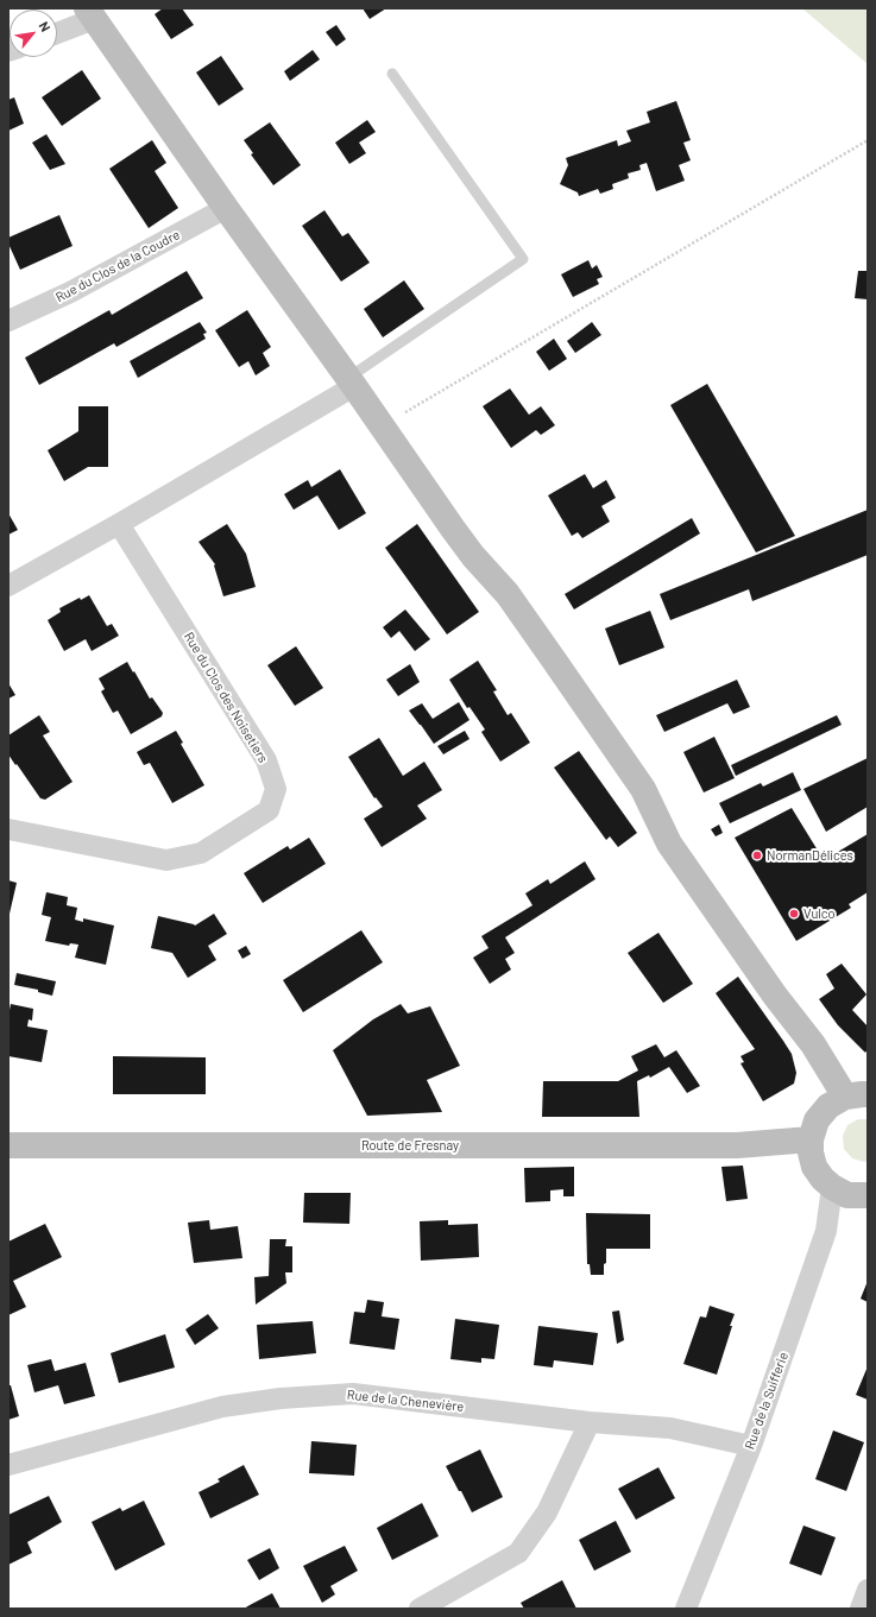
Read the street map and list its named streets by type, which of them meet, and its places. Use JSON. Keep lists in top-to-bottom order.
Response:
{
  "streets": {
    "street": [
      "Rue du Clos de la Coudre",
      "Rue du Clos des Noisetiers",
      "Route de Fresnay",
      "Rue de la Chenevière",
      "Rue de la Suifferie"
    ]
  },
  "crossings": [
    ["Rue de la Chenevière", "Rue de la Suifferie"]
  ],
  "places": ["NormanDélices", "Vulco"],
  "north": "top right"
}
